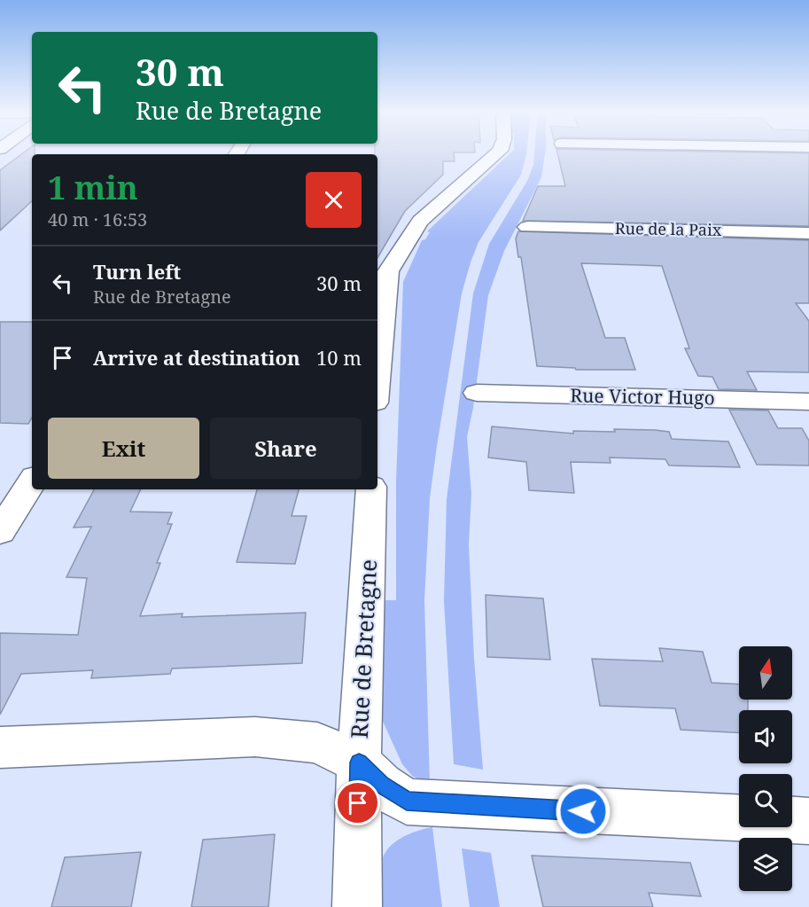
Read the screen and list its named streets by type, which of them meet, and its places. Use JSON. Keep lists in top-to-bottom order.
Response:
{
  "streets": {
    "street": ["Rue de la Paix", "Rue Victor Hugo", "Rue de Bretagne"]
  },
  "north": "top",
  "page": {
    "turn": ["30 m", "Rue de Bretagne"],
    "heading": ["1 min", "40 m · 16:53"],
    "list": [
      {
        "name": "Turn left",
        "note": "Rue de Bretagne",
        "value": "30 m"
      },
      {
        "name": "Arrive at destination",
        "value": "10 m"
      }
    ],
    "buttons": ["Exit", "Share"]
  }
}
